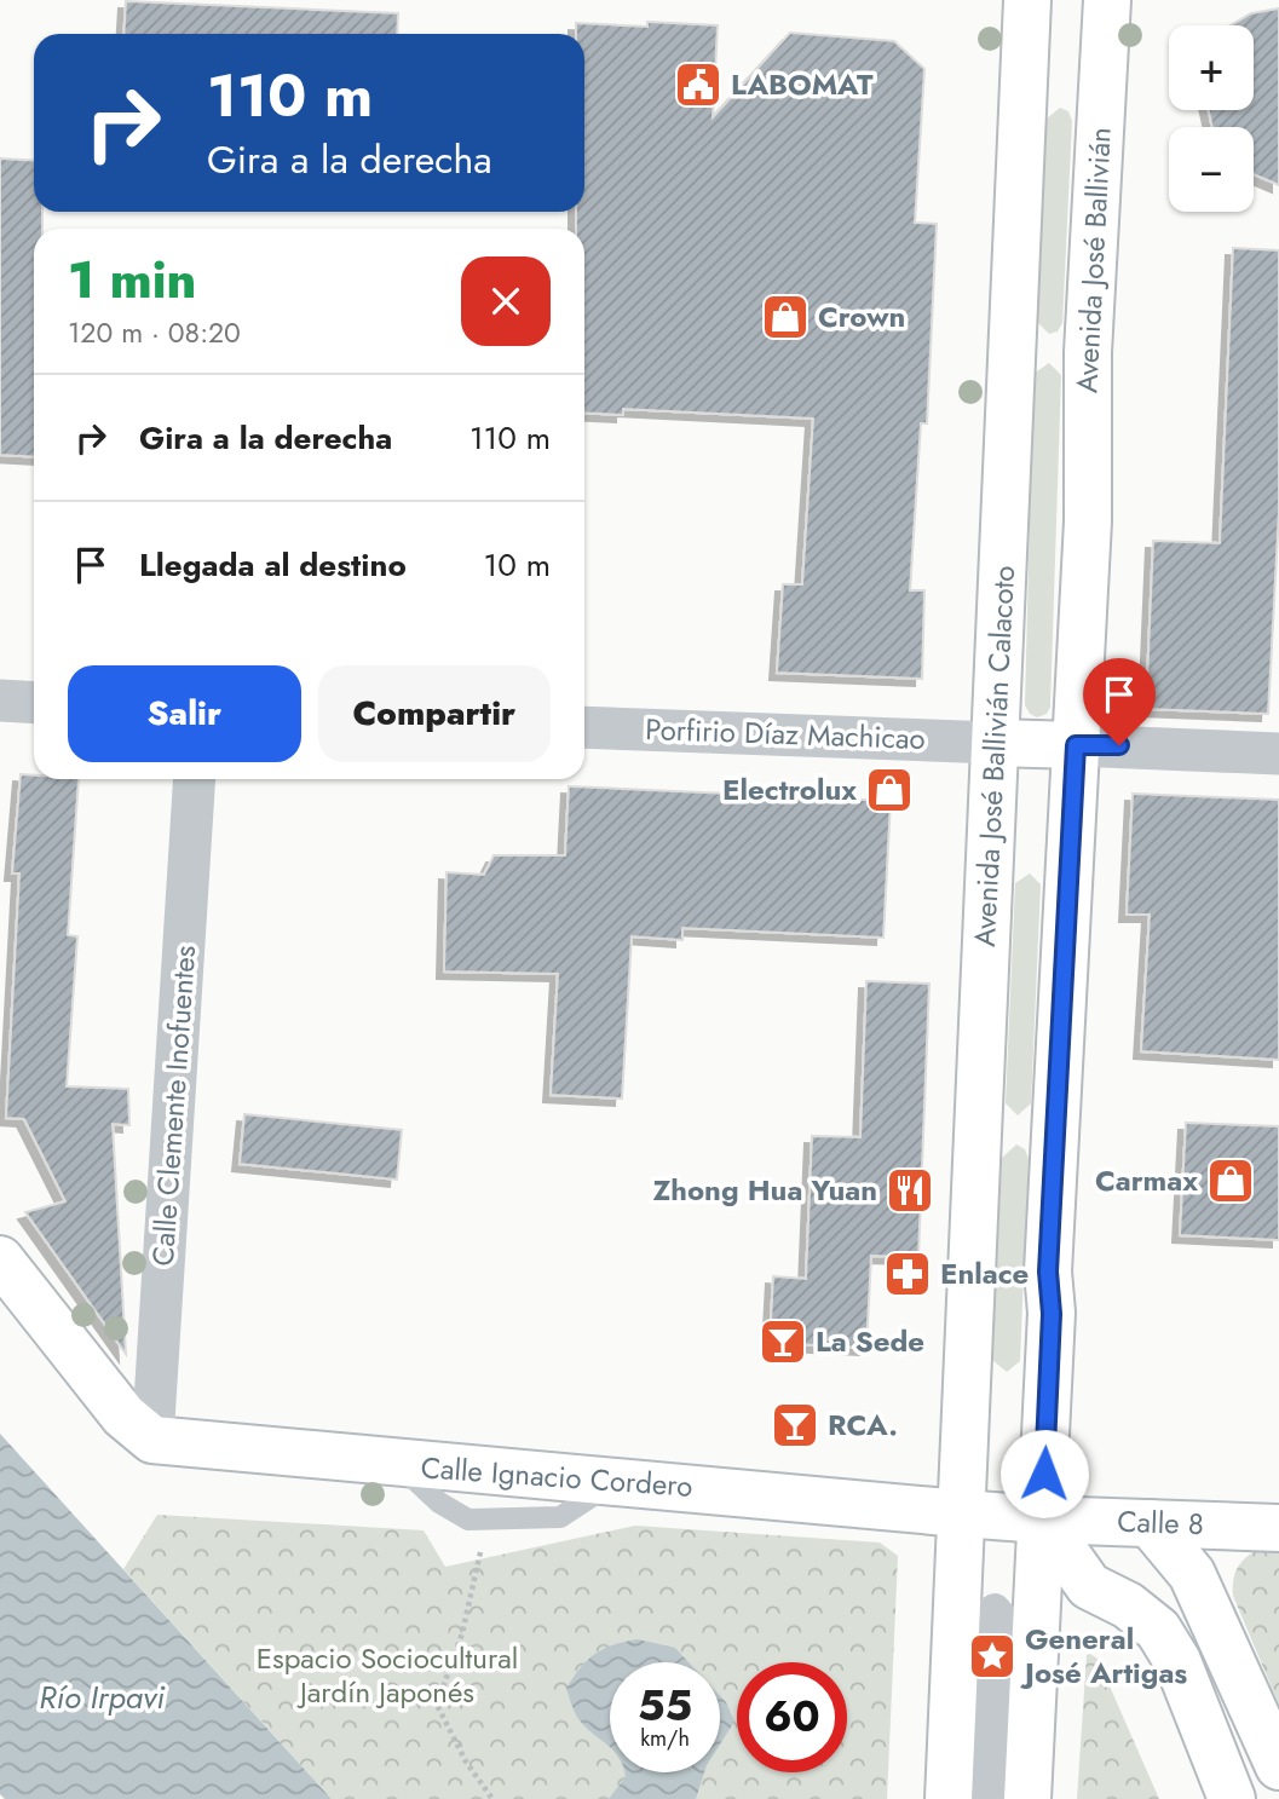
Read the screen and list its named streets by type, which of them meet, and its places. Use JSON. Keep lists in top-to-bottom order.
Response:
{
  "streets": {
    "main road": [
      "Avenida José Ballivián",
      "Avenida José Ballivián Calacoto",
      "Calle Ignacio Cordero",
      "Calle 8"
    ],
    "street": ["Porfirio Díaz Machicao", "Calle Clemente Inofuentes"]
  },
  "crossings": [
    ["Porfirio Díaz Machicao", "Avenida José Ballivián Calacoto"],
    ["Avenida José Ballivián Calacoto", "Calle Ignacio Cordero"],
    ["Calle Clemente Inofuentes", "Calle Ignacio Cordero"],
    ["Calle Ignacio Cordero", "Calle 8"]
  ],
  "water": ["Río Irpavi"],
  "parks": ["Espacio Sociocultural Jardín Japonés"],
  "places": {
    "public building": ["LABOMAT"],
    "shop": ["Crown", "Electrolux", "Carmax"],
    "restaurant": ["Zhong Hua Yuan"],
    "pharmacy": ["Enlace"],
    "bar": ["La Sede", "RCA."],
    "place": ["General José Artigas"]
  },
  "page": {
    "map_buttons": ["+", "−"],
    "turn": ["110 m", "Gira a la derecha"],
    "heading": ["1 min", "120 m · 08:20"],
    "list": [
      {
        "name": "Gira a la derecha",
        "value": "110 m"
      },
      {
        "name": "Llegada al destino",
        "value": "10 m"
      }
    ],
    "buttons": ["Salir", "Compartir"],
    "speed": "55 km/h",
    "limit": "60"
  }
}
